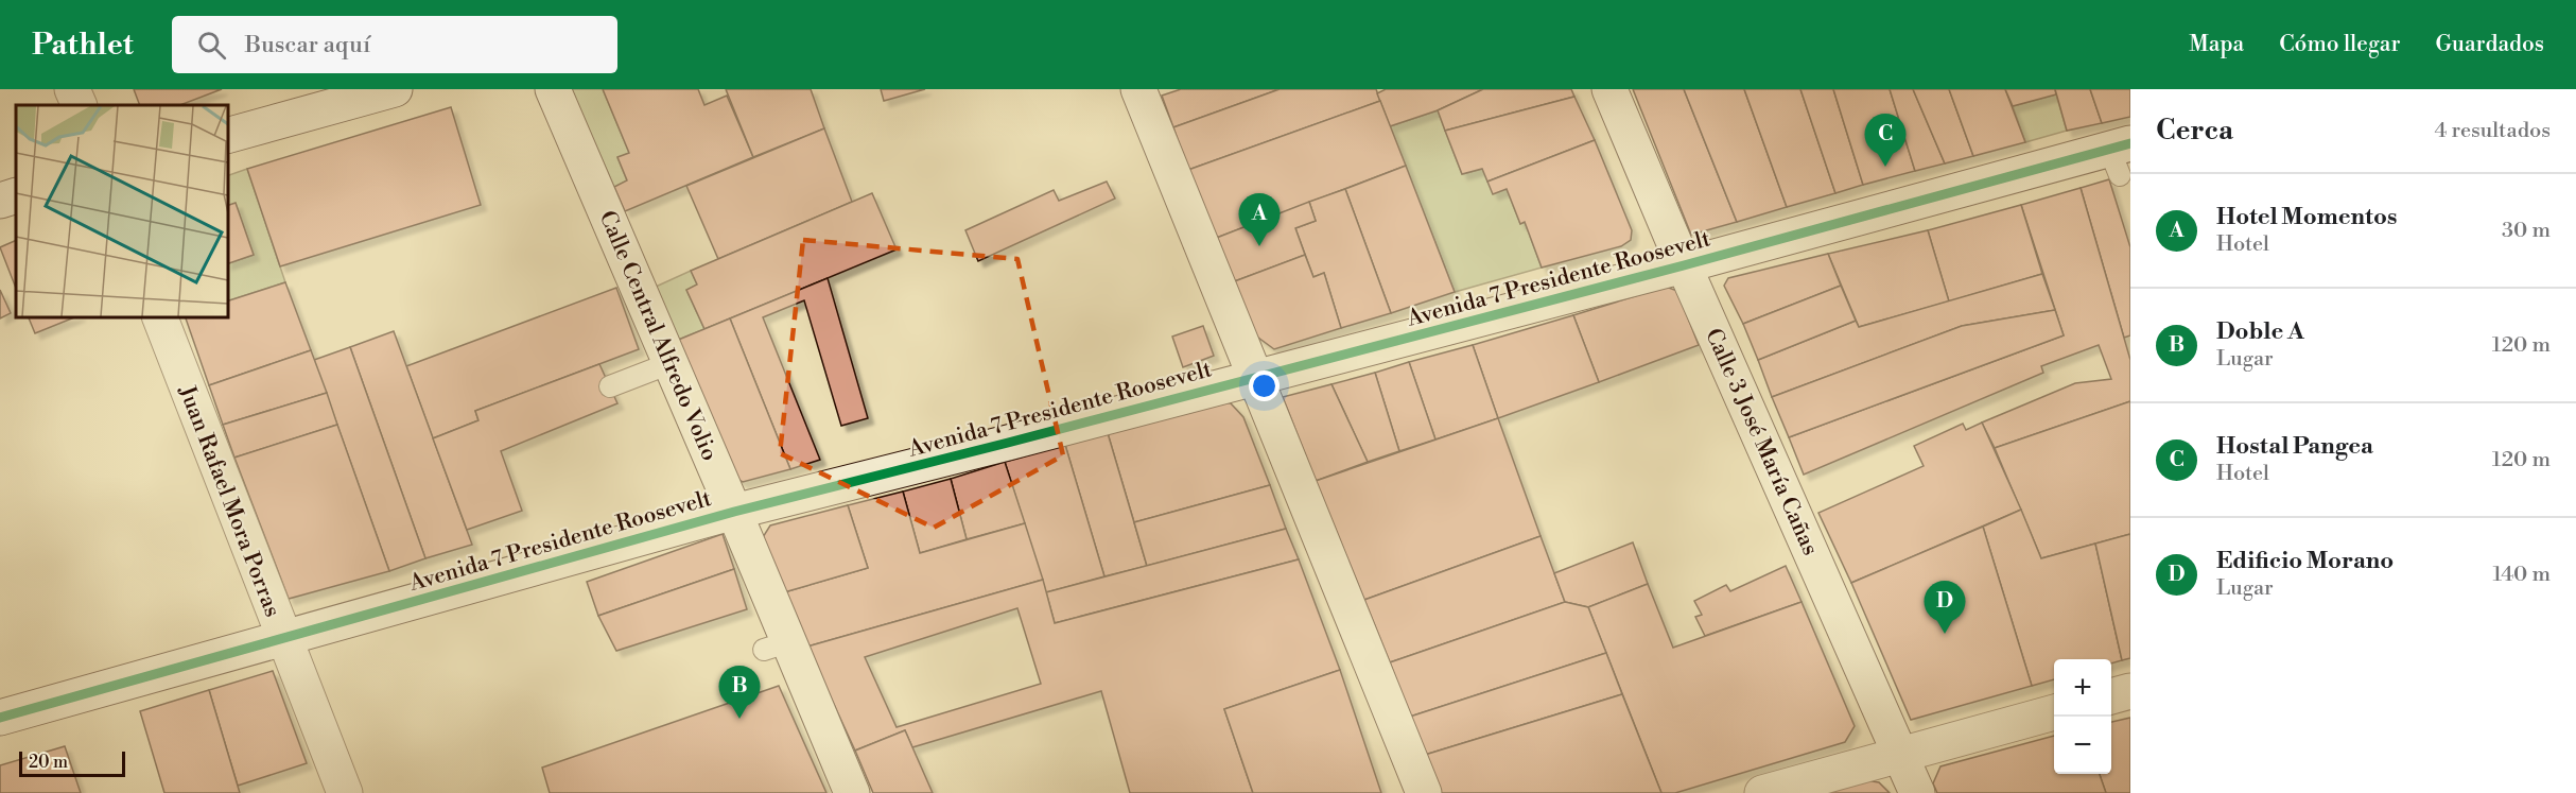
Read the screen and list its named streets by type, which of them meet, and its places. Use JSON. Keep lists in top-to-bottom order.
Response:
{
  "streets": {
    "street": [
      "Avenida 7 Presidente Roosevelt",
      "Calle Central Alfredo Volio",
      "Calle 3 José María Cañas",
      "Juan Rafael Mora Porras"
    ]
  },
  "crossings": [
    ["Avenida 7 Presidente Roosevelt", "Calle Central Alfredo Volio"],
    ["Avenida 7 Presidente Roosevelt", "Calle 3 José María Cañas"],
    ["Avenida 7 Presidente Roosevelt", "Juan Rafael Mora Porras"]
  ],
  "scale_bar": "20 m",
  "page": {
    "header": "Pathlet",
    "search": "Buscar aquí",
    "nav": ["Mapa", "Cómo llegar", "Guardados"],
    "heading": ["Cerca", "4 resultados"],
    "pins": [
      "C",
      "A",
      "D",
      "B"
    ],
    "list": [
      {
        "mark": "A",
        "name": "Hotel Momentos",
        "note": "Hotel",
        "value": "30 m"
      },
      {
        "mark": "B",
        "name": "Doble A",
        "note": "Lugar",
        "value": "120 m"
      },
      {
        "mark": "C",
        "name": "Hostal Pangea",
        "note": "Hotel",
        "value": "120 m"
      },
      {
        "mark": "D",
        "name": "Edificio Morano",
        "note": "Lugar",
        "value": "140 m"
      }
    ],
    "map_buttons": ["+", "−"],
    "scale": "20 m"
  }
}
